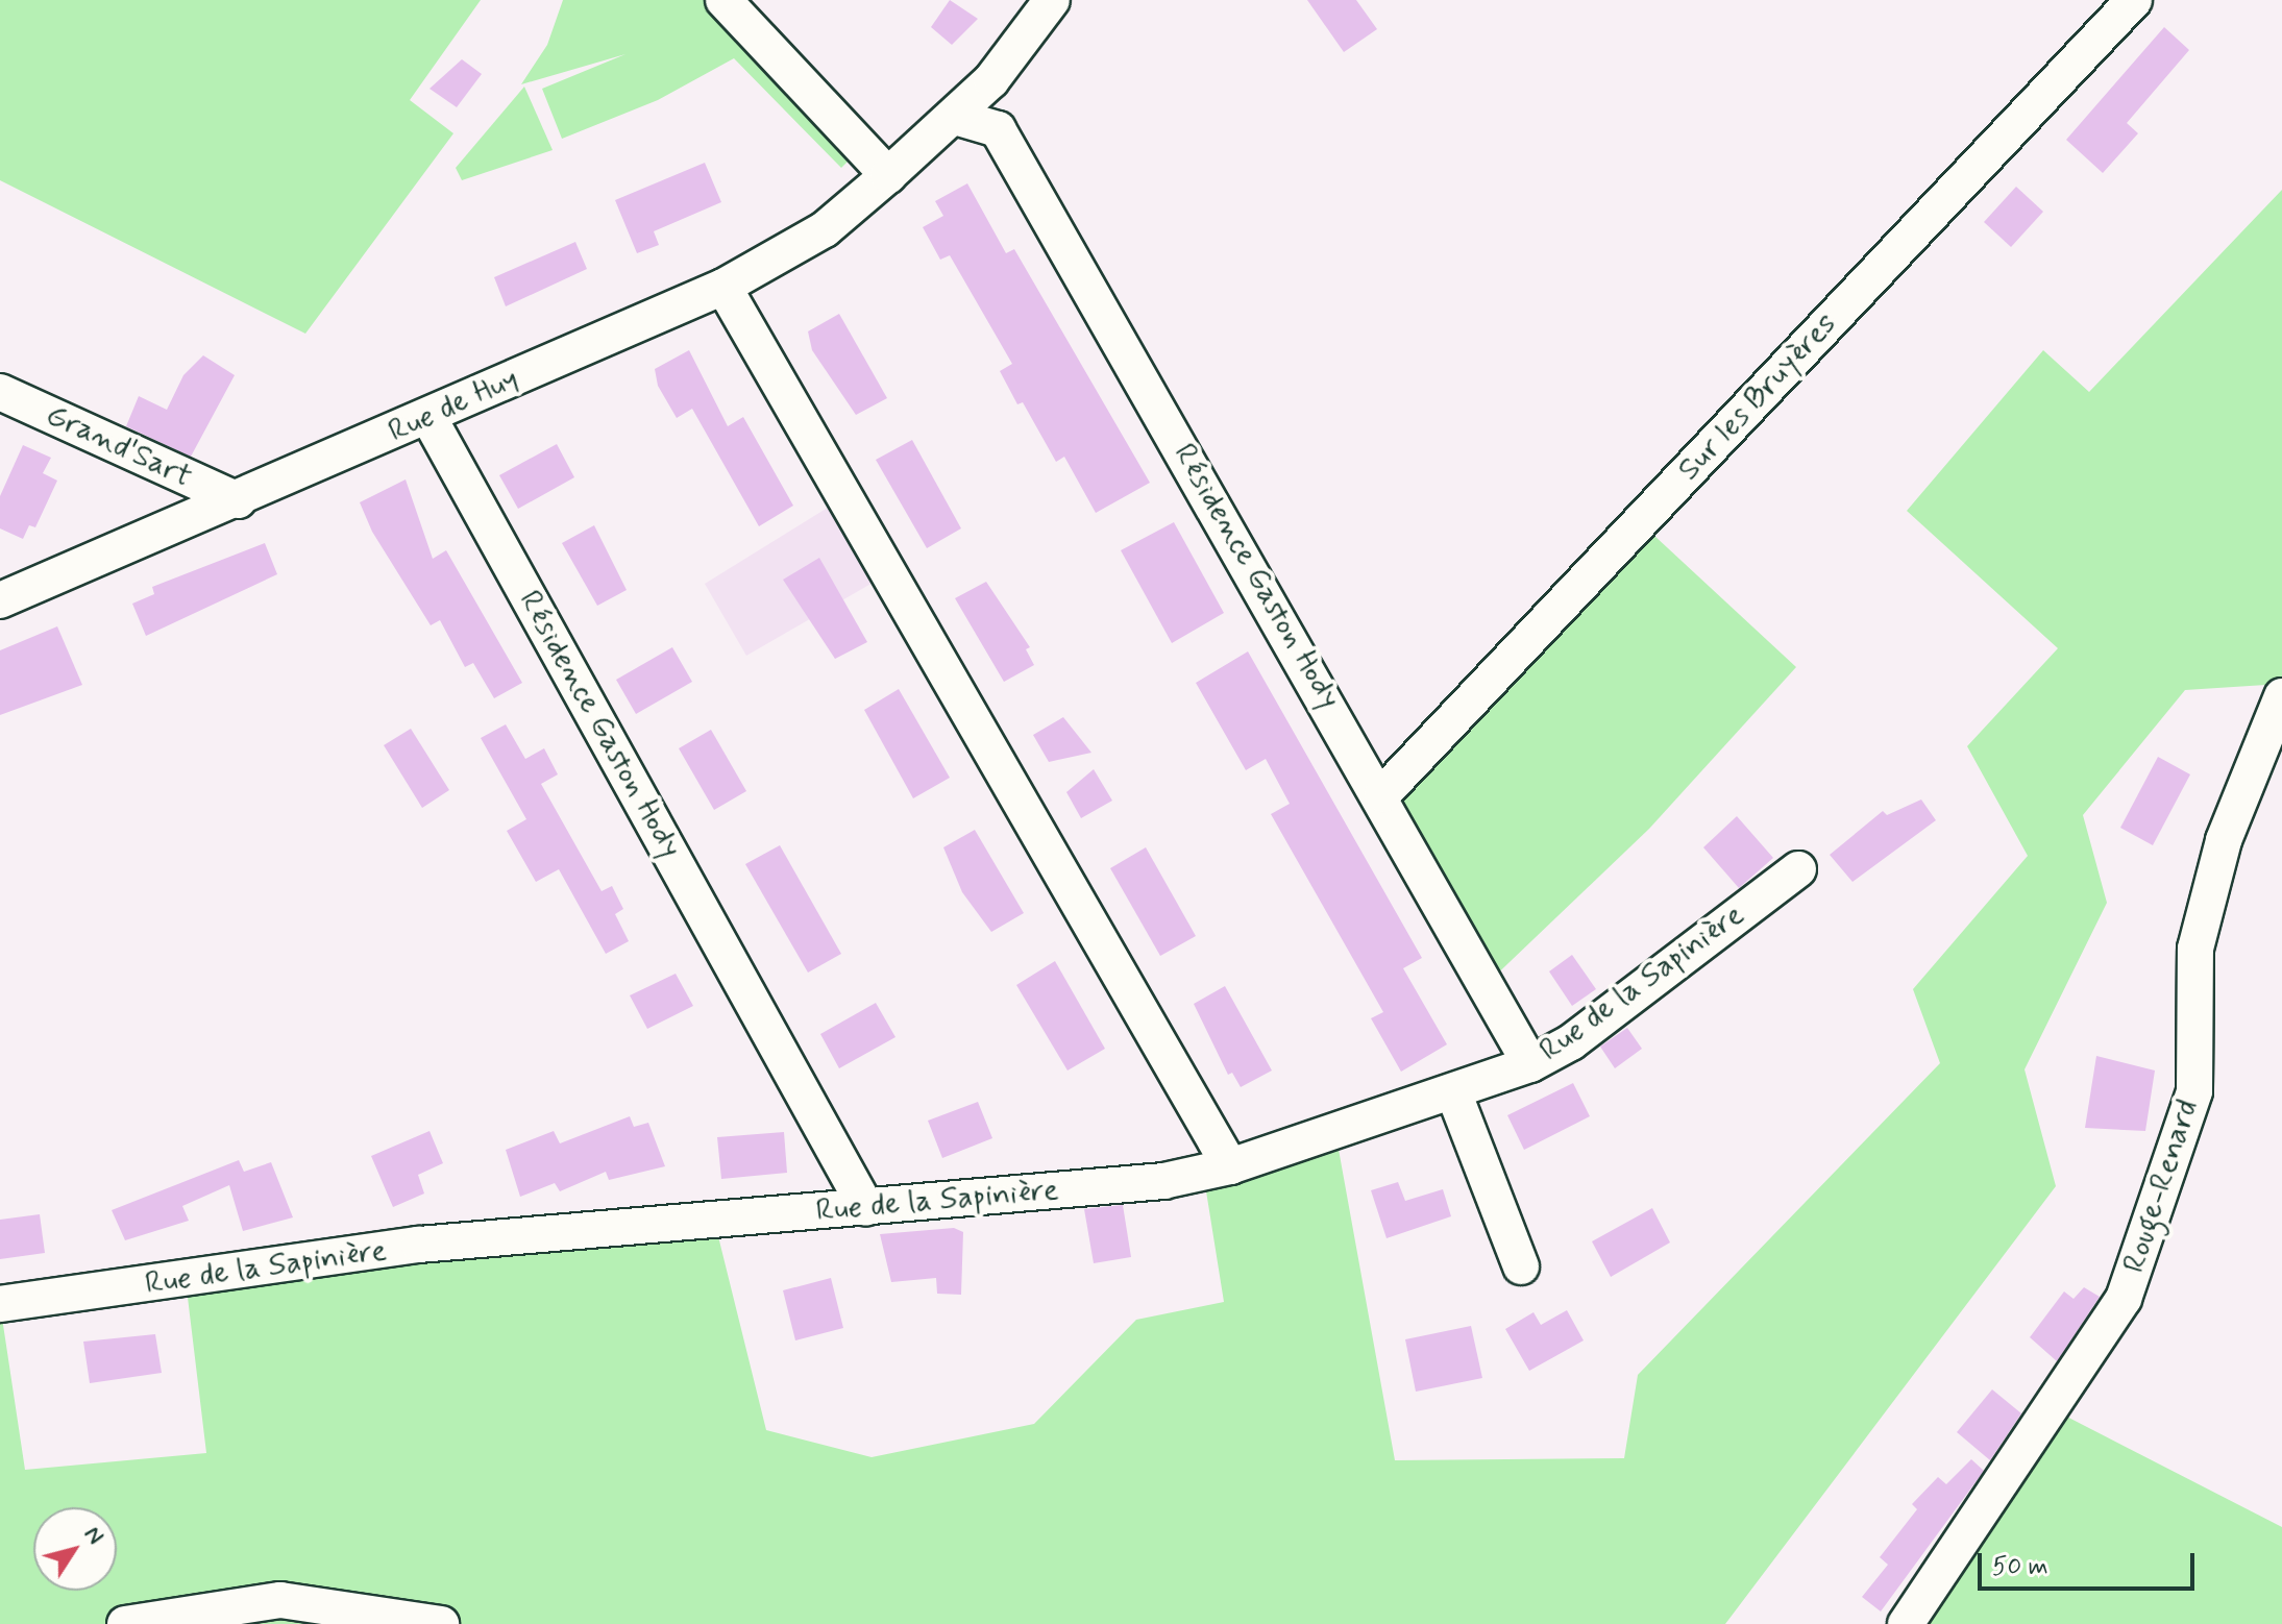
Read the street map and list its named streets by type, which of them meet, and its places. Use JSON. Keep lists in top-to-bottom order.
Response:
{
  "streets": {
    "street": [
      "Sur les Bruyères",
      "Rue de Huy",
      "Grand'Sart",
      "Résidence Gaston Hody",
      "Rue de la Sapinière",
      "Rouge-Renard"
    ]
  },
  "crossings": [
    ["Sur les Bruyères", "Résidence Gaston Hody"],
    ["Rue de Huy", "Grand'Sart"],
    ["Rue de Huy", "Résidence Gaston Hody"],
    ["Résidence Gaston Hody", "Rue de la Sapinière"]
  ],
  "scale_bar": "50 m",
  "north": "top right"
}
